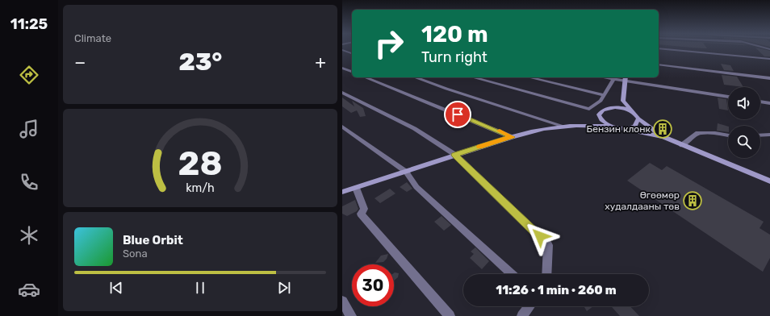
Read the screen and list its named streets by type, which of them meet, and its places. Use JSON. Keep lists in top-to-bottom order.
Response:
{
  "places": {
    "building": ["Бензин клонк", "Өгөөмөр худалдааны төв"]
  },
  "page": {
    "tabs": "11:25",
    "tile": "Climate",
    "turn": ["120 m", "Turn right"],
    "heat": ["−", "23°", "+"],
    "song": ["Blue Orbit", "Sona"],
    "limit": "30",
    "trip": "11:26 · 1 min · 260 m",
    "gauge": ["28", "km/h"]
  }
}
